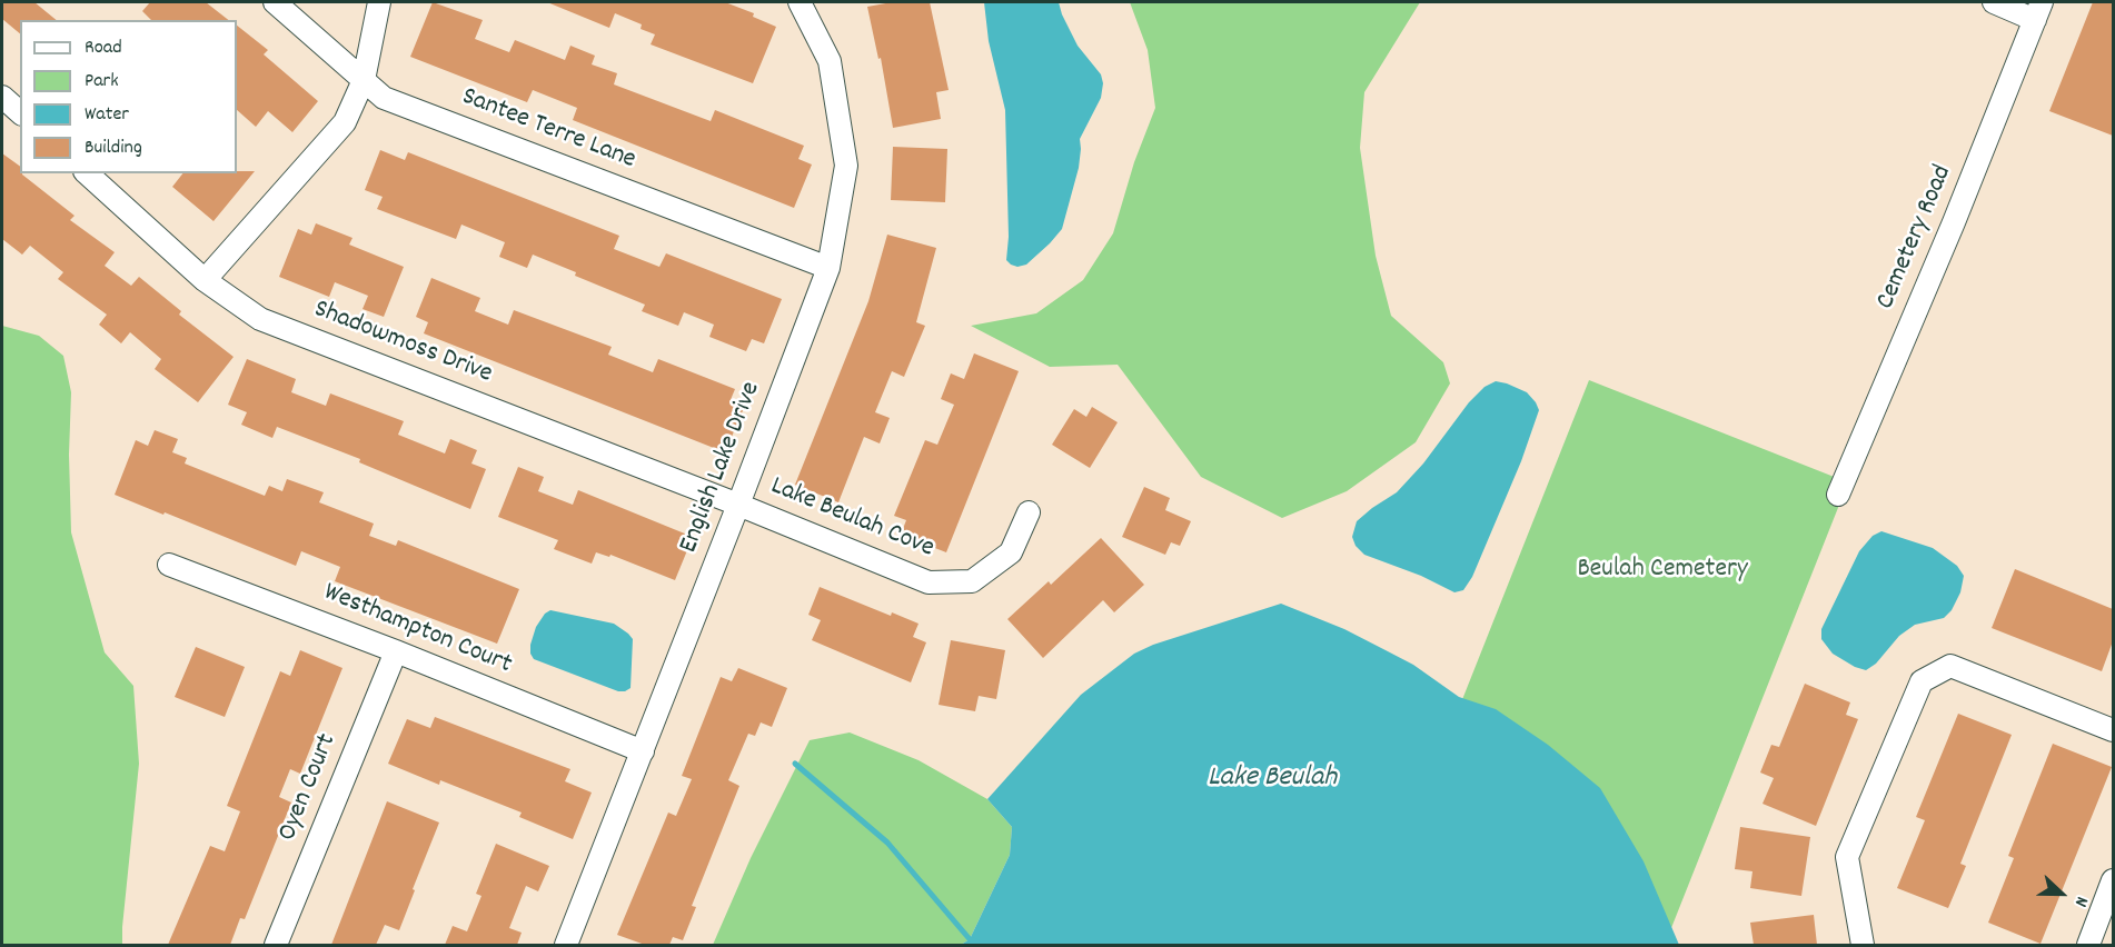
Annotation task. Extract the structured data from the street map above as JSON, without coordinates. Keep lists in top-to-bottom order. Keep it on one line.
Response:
{"streets":{"street":["Santee Terre Lane","Cemetery Road","Shadowmoss Drive","English Lake Drive","Lake Beulah Cove","Westhampton Court","Oyen Court"]},"crossings":[["Santee Terre Lane","English Lake Drive"],["Shadowmoss Drive","English Lake Drive"],["Shadowmoss Drive","Lake Beulah Cove"],["English Lake Drive","Lake Beulah Cove"],["English Lake Drive","Westhampton Court"],["Westhampton Court","Oyen Court"]],"water":["Lake Beulah"],"parks":["Beulah Cemetery"],"legend":["Road","Park","Water","Building"],"north":"right"}
